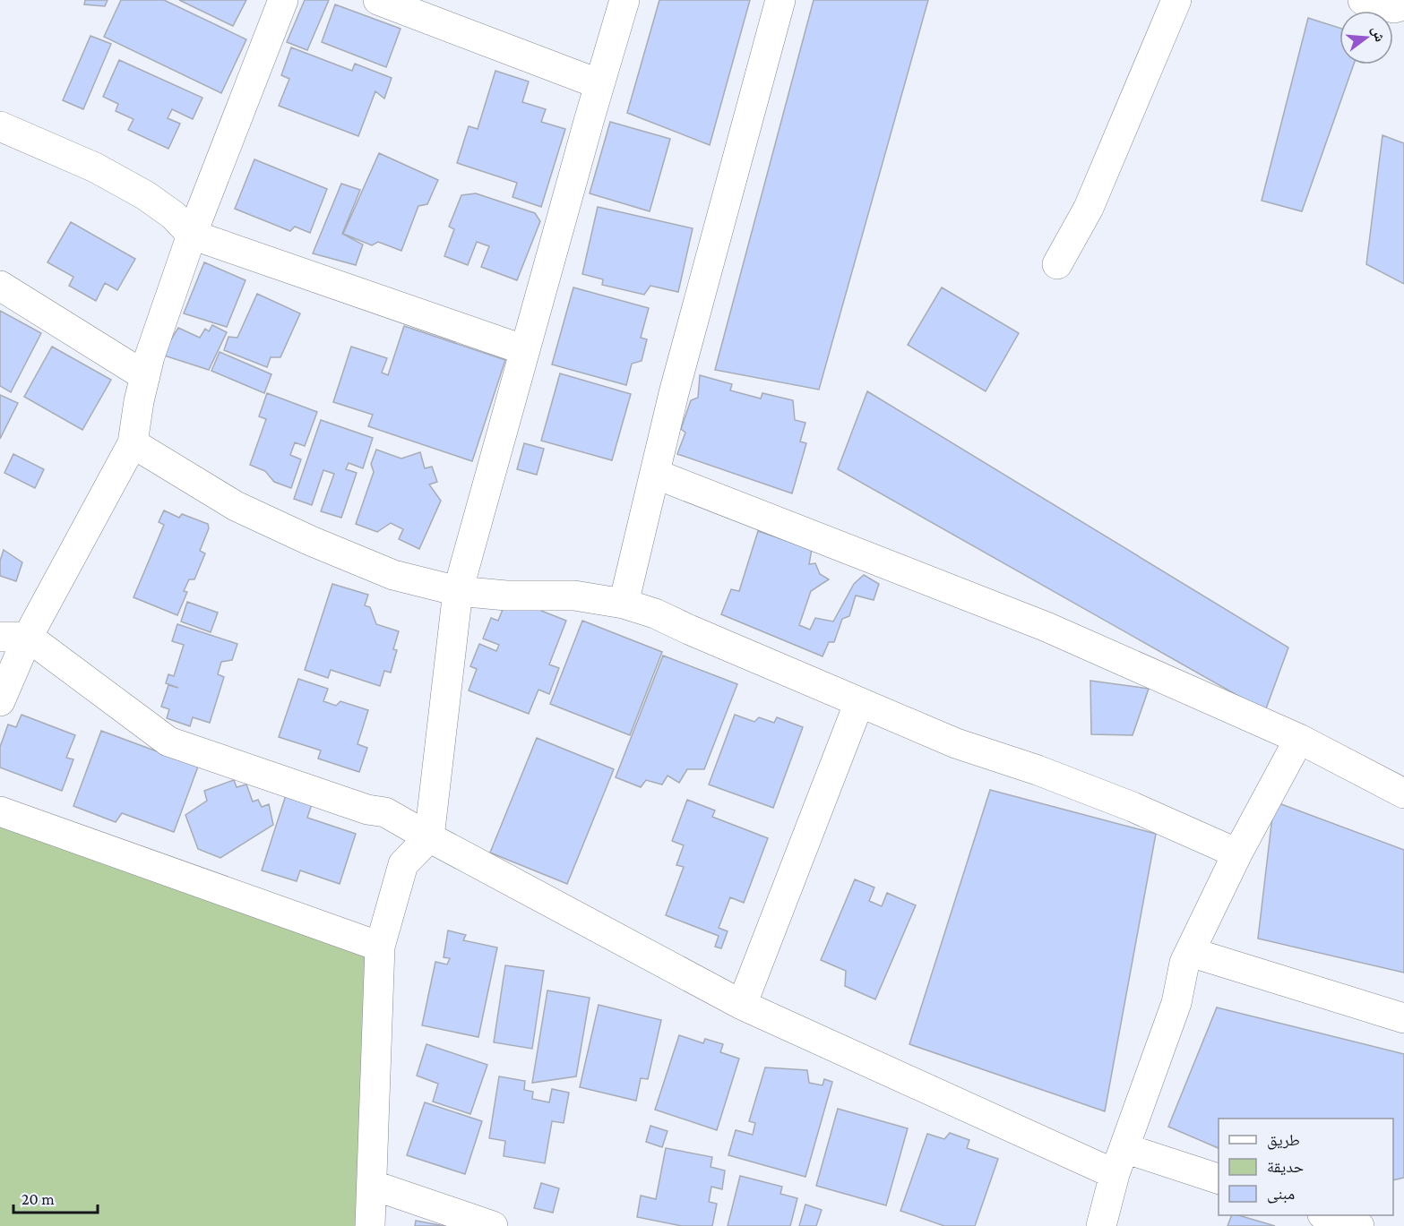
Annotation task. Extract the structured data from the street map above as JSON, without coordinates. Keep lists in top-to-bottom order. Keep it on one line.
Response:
{"legend":["طريق","حديقة","مبنى"],"scale_bar":"20 m","north":"right"}
